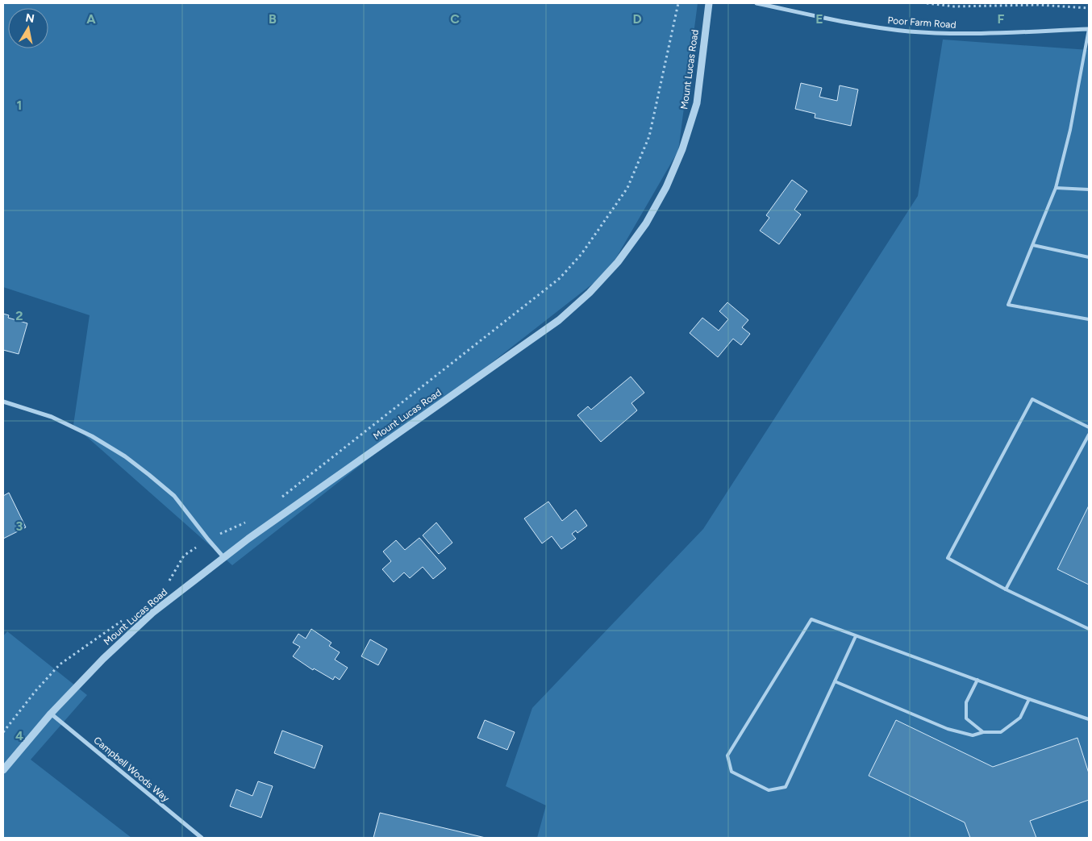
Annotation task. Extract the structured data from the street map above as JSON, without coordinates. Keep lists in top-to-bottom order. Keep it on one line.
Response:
{"streets":{"street":["Poor Farm Road","Mount Lucas Road","Campbell Woods Way"]},"crossings":[["Mount Lucas Road","Campbell Woods Way"]],"north":"top","grid":{"columns":["A","B","C","D","E","F"],"rows":["1","2","3","4"]}}
